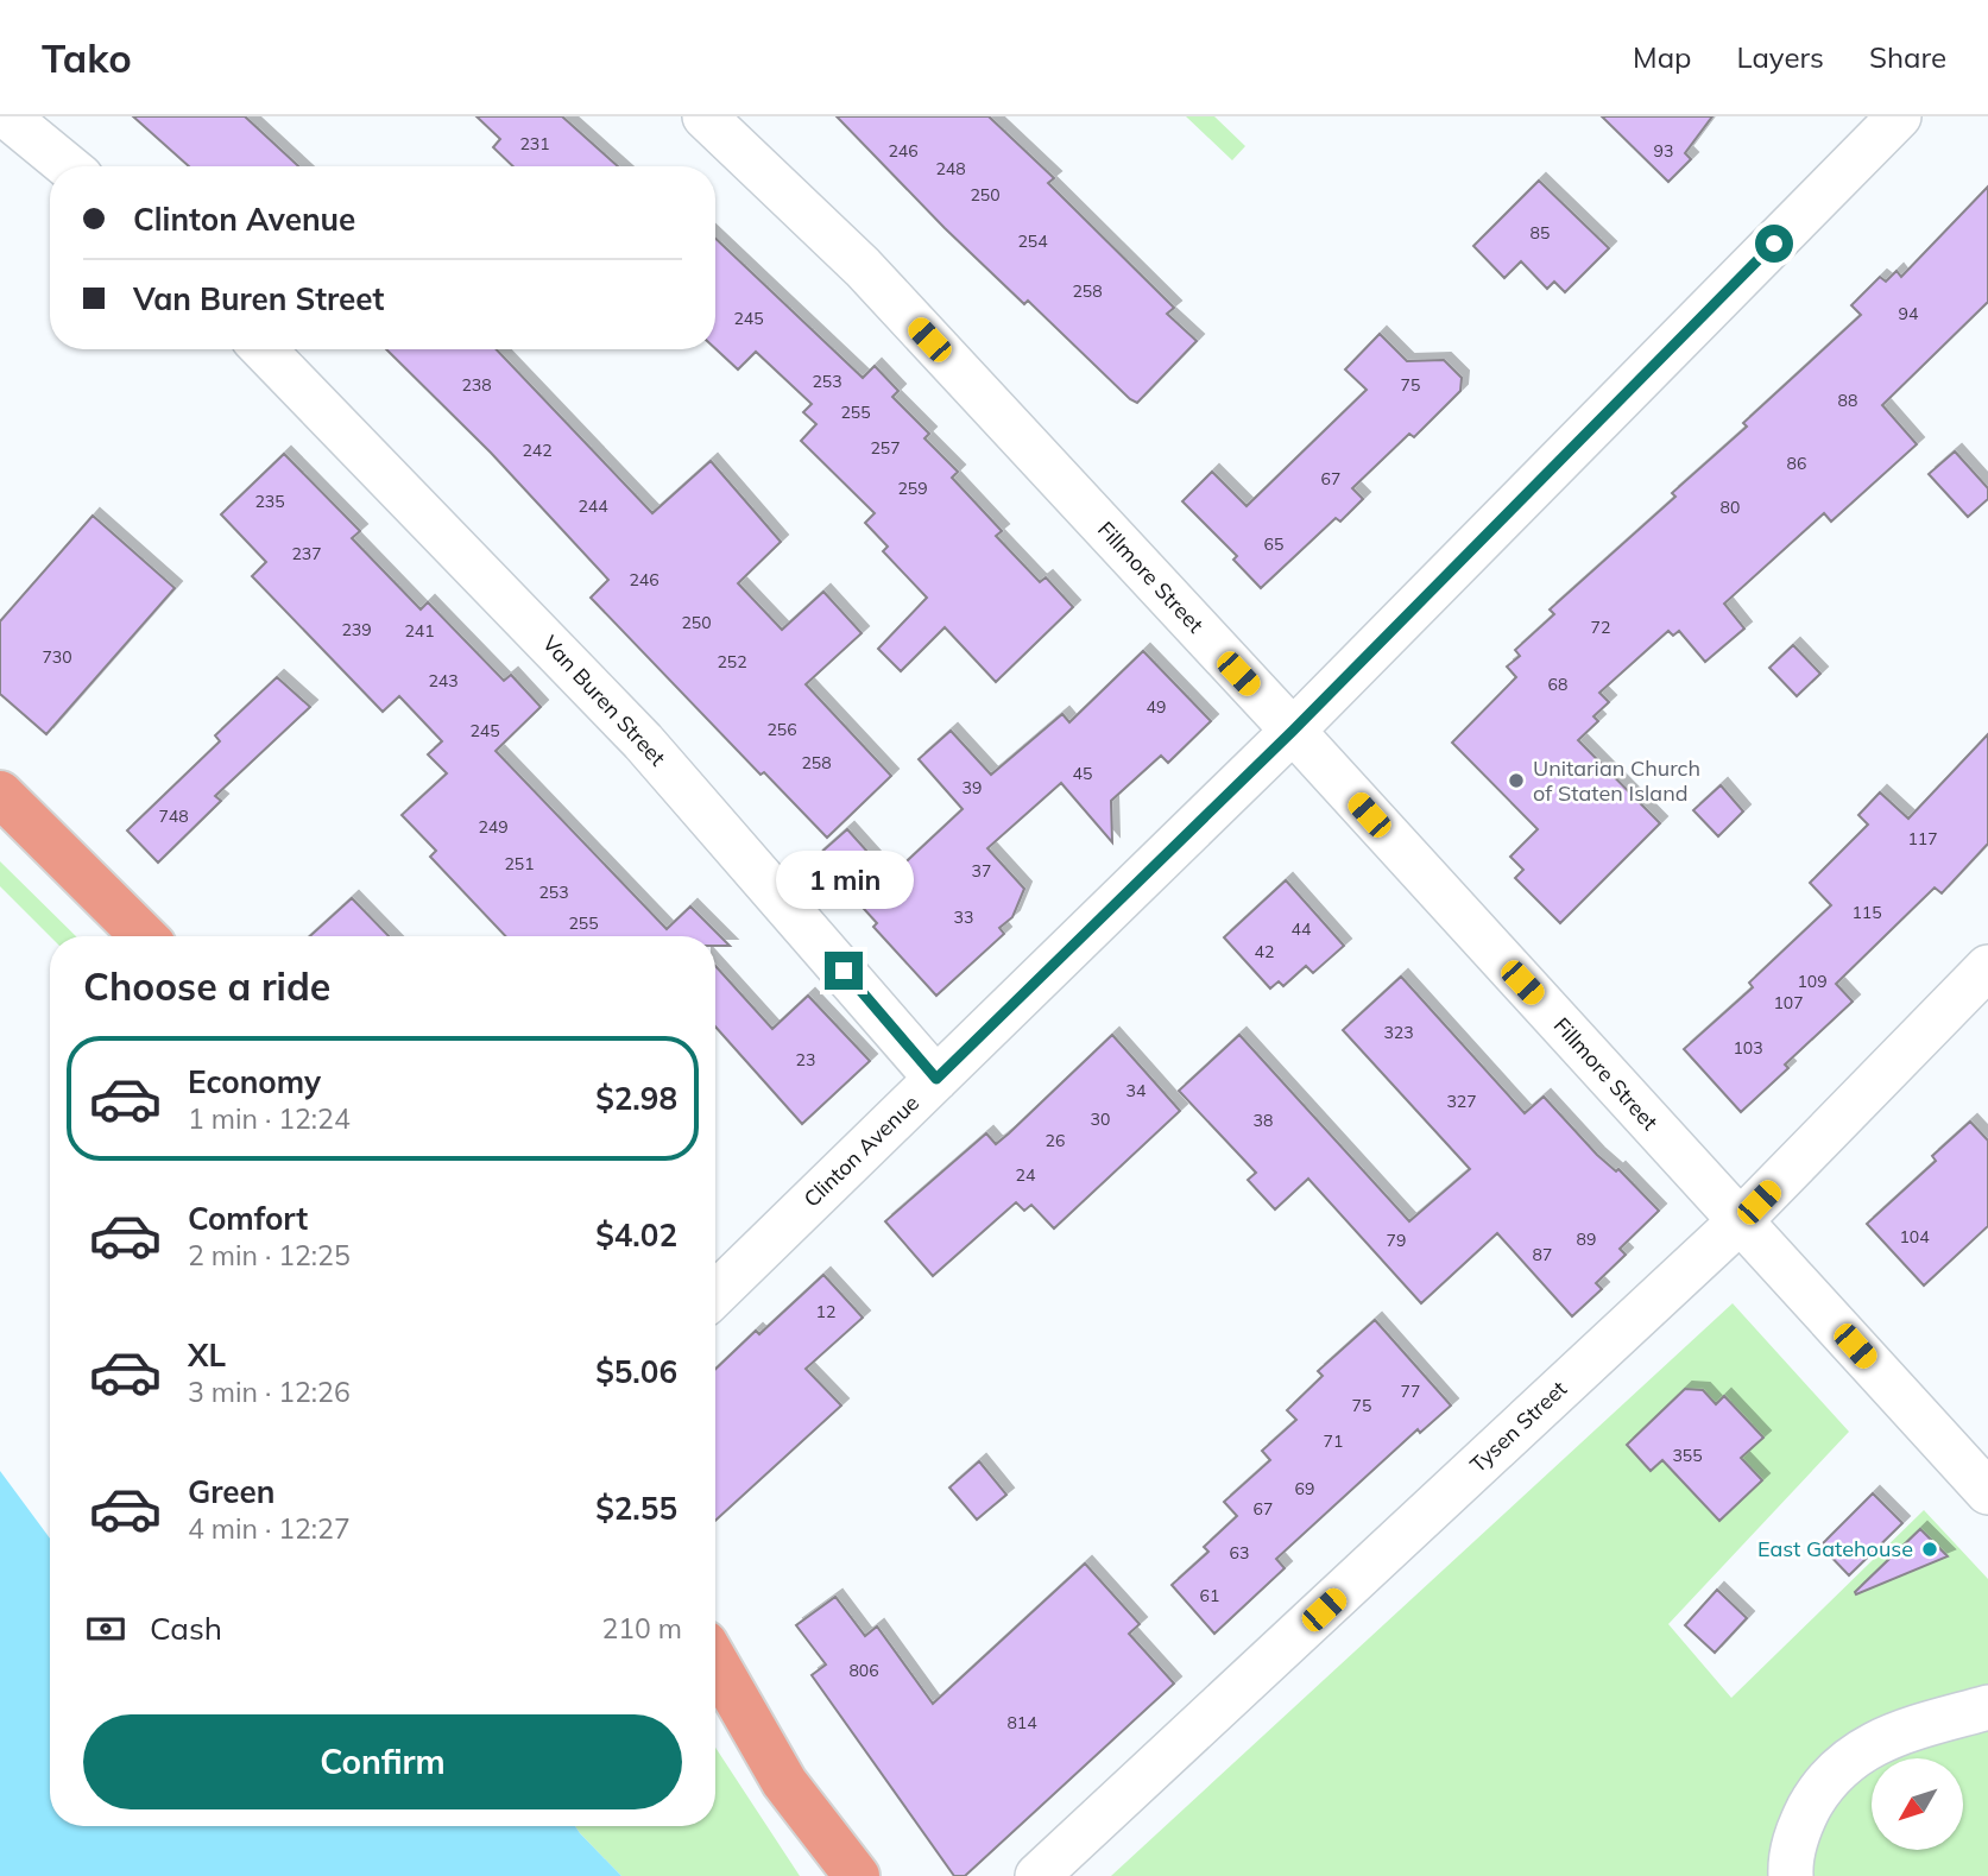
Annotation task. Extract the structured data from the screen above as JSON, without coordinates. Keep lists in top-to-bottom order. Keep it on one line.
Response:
{"streets":{"street":["Fillmore Street","Van Buren Street","Clinton Avenue","Tysen Street"]},"crossings":[["Fillmore Street","Clinton Avenue"],["Fillmore Street","Tysen Street"],["Van Buren Street","Clinton Avenue"]],"places":["Unitarian Church of Staten Island","East Gatehouse"],"house_numbers":["231","246","93","248","250","85","254","258","94","245","253","238","75","88","255","257","242","86","67","259","235","244","80","65","237","246","250","72","239","241","730","252","243","68","49","256","245","258","45","39","748","249","117","251","37","253","115","33","255","44","42","109","107","323","103","23","34","327","30","38","26","24","104","89","79","87","12","77","75","71","355","69","67","63","61","806","814"],"north":"bottom left","page":{"header":"Tako","nav":["Map","Layers","Share"],"banner":["Clinton Avenue","Van Buren Street"],"bubble":"1 min","heading":"Choose a ride","list":[{"name":"Economy","note":"1 min · 12:24","value":"$2.98"},{"name":"Comfort","note":"2 min · 12:25","value":"$4.02"},{"name":"XL","note":"3 min · 12:26","value":"$5.06"},{"name":"Green","note":"4 min · 12:27","value":"$2.55"}],"pay":["Cash","210 m"],"buttons":"Confirm"}}
